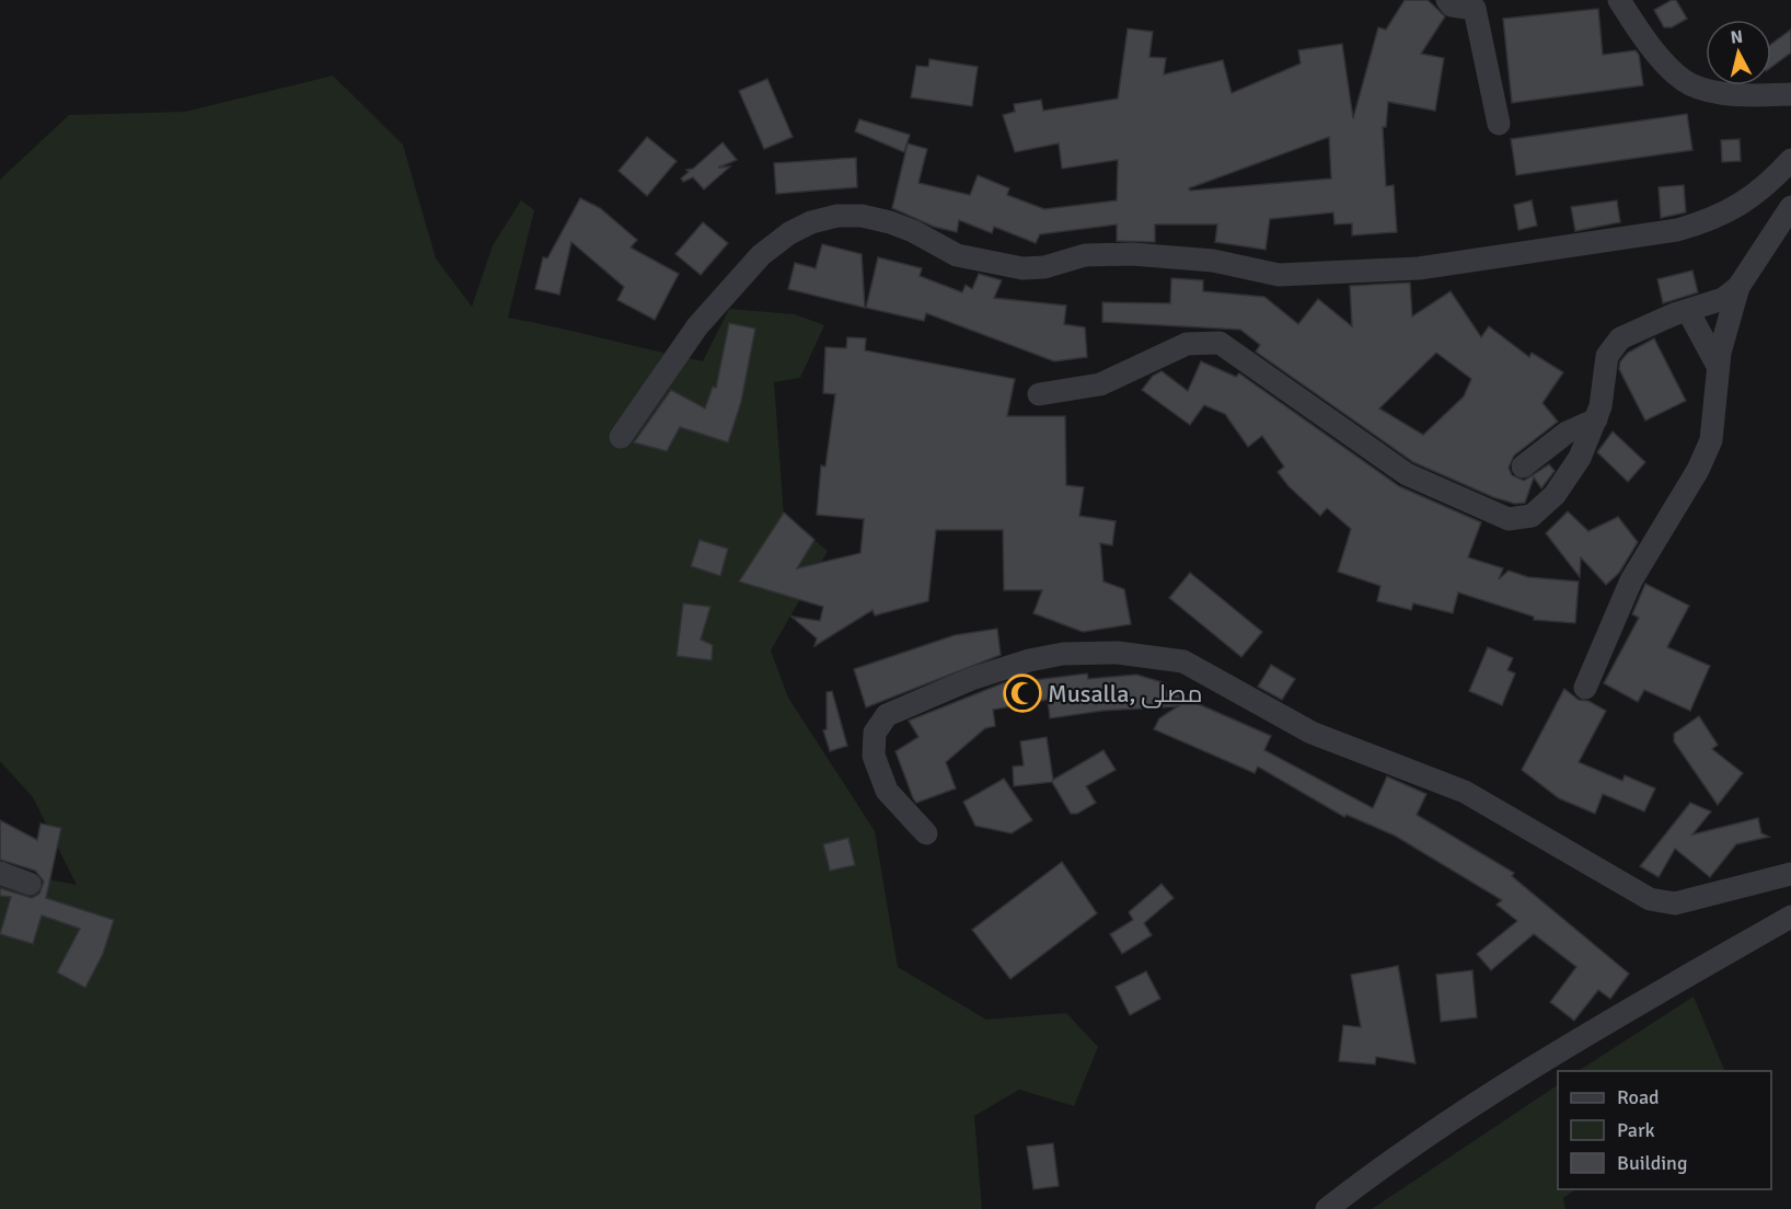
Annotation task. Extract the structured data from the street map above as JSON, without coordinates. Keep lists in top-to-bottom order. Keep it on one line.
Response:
{"places":{"mosque":["Musalla, مصلى"]},"legend":["Road","Park","Building"],"north":"top"}
